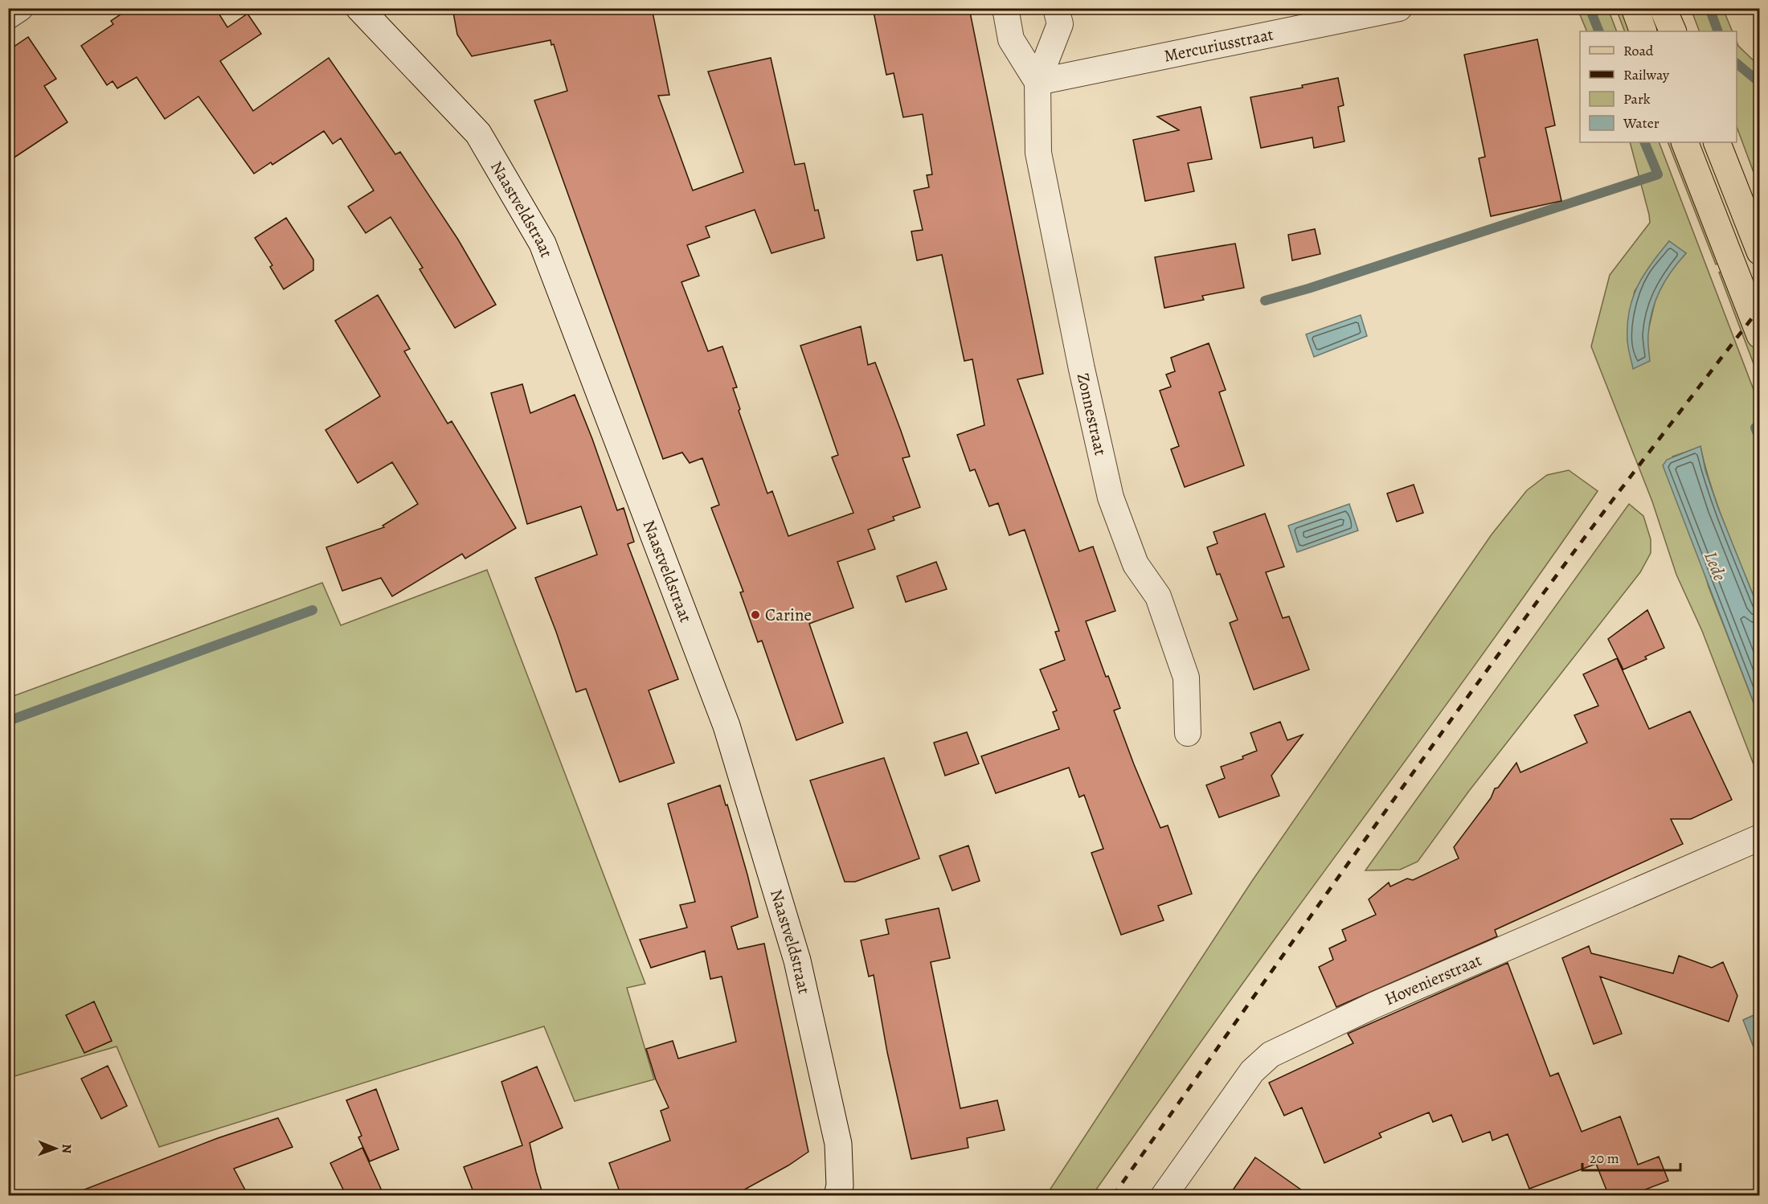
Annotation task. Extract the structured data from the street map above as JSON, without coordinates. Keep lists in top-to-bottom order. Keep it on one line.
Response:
{"streets":{"street":["Mercuriusstraat","Naastveldstraat","Zonnestraat","Hovenierstraat"]},"crossings":[["Mercuriusstraat","Zonnestraat"]],"water":["Lede"],"places":["Carine"],"legend":["Road","Railway","Park","Water"],"scale_bar":"20 m","north":"right"}
